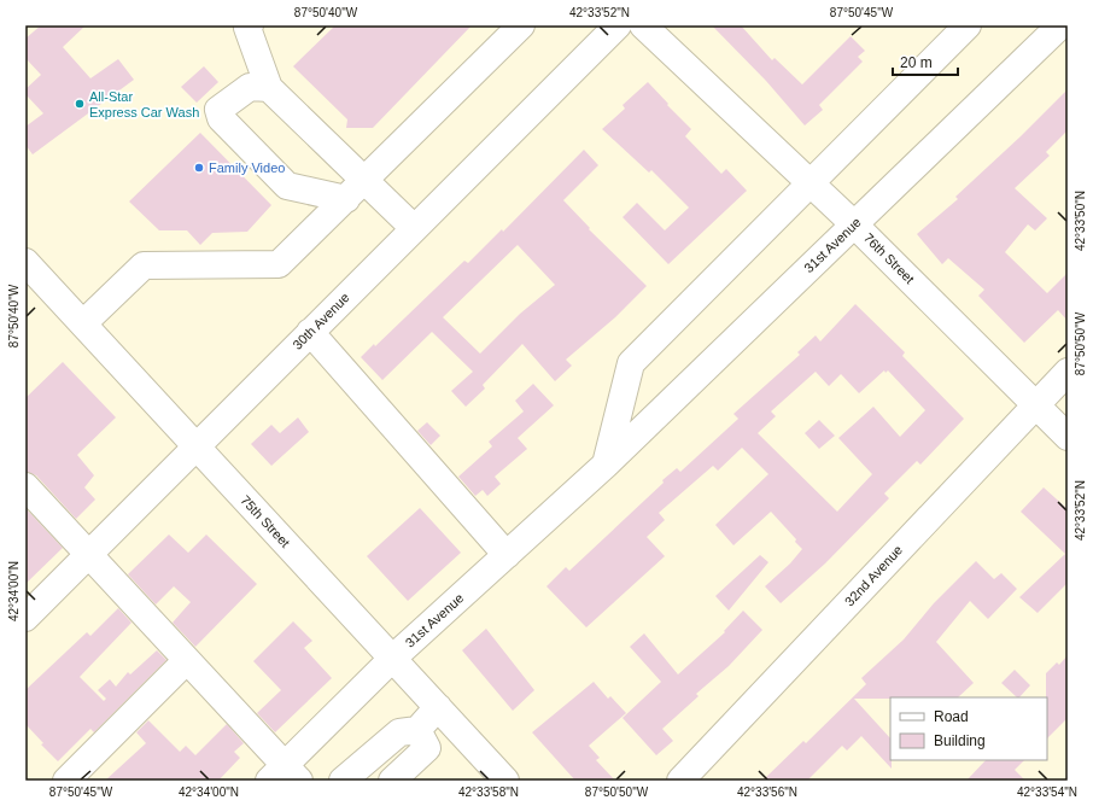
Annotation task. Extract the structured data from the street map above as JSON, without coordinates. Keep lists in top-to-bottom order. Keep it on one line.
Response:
{"streets":{"street":["31st Avenue","76th Street","30th Avenue","75th Street","32nd Avenue"]},"crossings":[["31st Avenue","76th Street"],["31st Avenue","75th Street"],["76th Street","32nd Avenue"],["30th Avenue","75th Street"]],"places":["All-Star Express Car Wash","Family Video"],"legend":["Road","Building"],"scale_bar":"20 m","coordinates":["87°50'40\"W","42°33'52\"N","87°50'45\"W","42°33'50\"N","87°50'50\"W","42°34'00\"N","42°33'58\"N","42°33'56\"N","42°33'54\"N"]}
